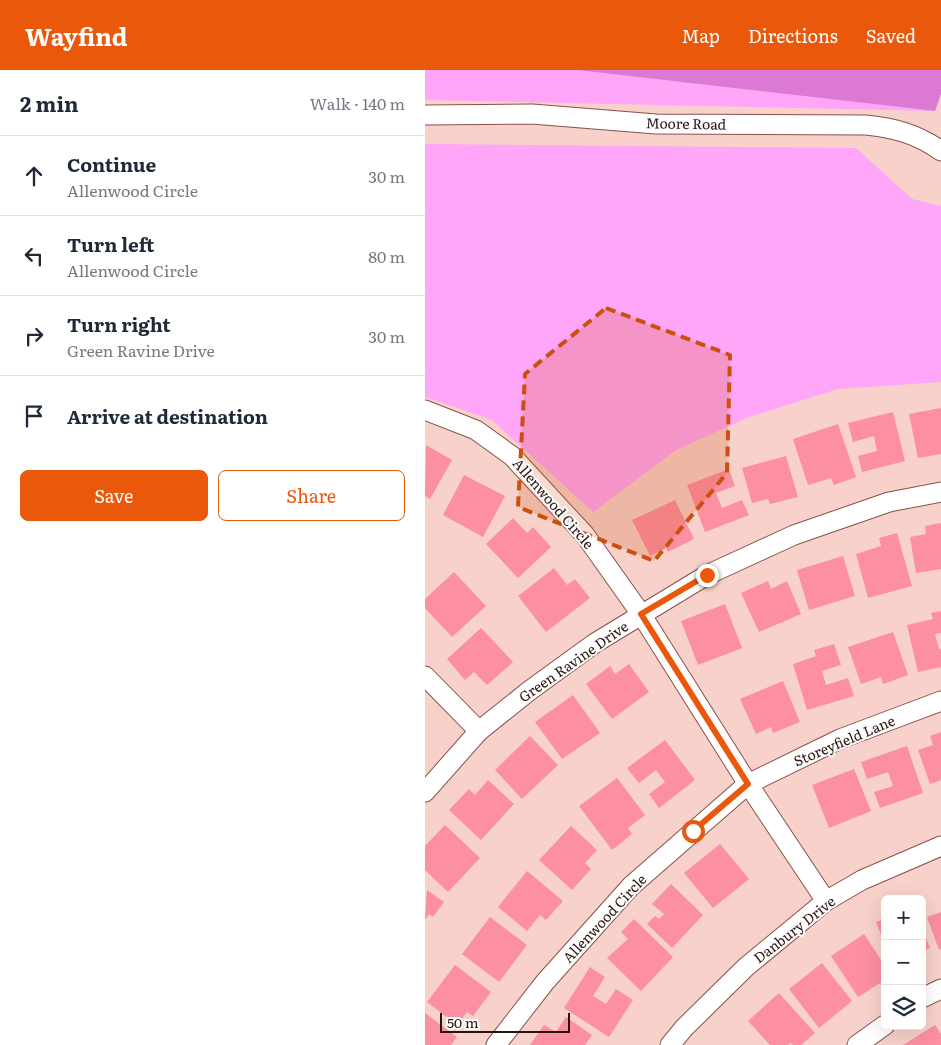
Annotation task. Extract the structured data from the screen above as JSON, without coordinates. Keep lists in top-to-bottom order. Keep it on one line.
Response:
{"streets":{"street":["Moore Road","Allenwood Circle","Green Ravine Drive","Storeyfield Lane","Danbury Drive"]},"crossings":[["Allenwood Circle","Green Ravine Drive"],["Allenwood Circle","Storeyfield Lane"],["Allenwood Circle","Danbury Drive"]],"scale_bar":"50 m","page":{"header":"Wayfind","nav":["Map","Directions","Saved"],"heading":["2 min","Walk · 140 m"],"list":[["Continue","Allenwood Circle","30 m"],["Turn left","Allenwood Circle","80 m"],["Turn right","Green Ravine Drive","30 m"],"Arrive at destination"],"buttons":["Save","Share"],"map_buttons":["+","−"],"scale":"50 m"}}
